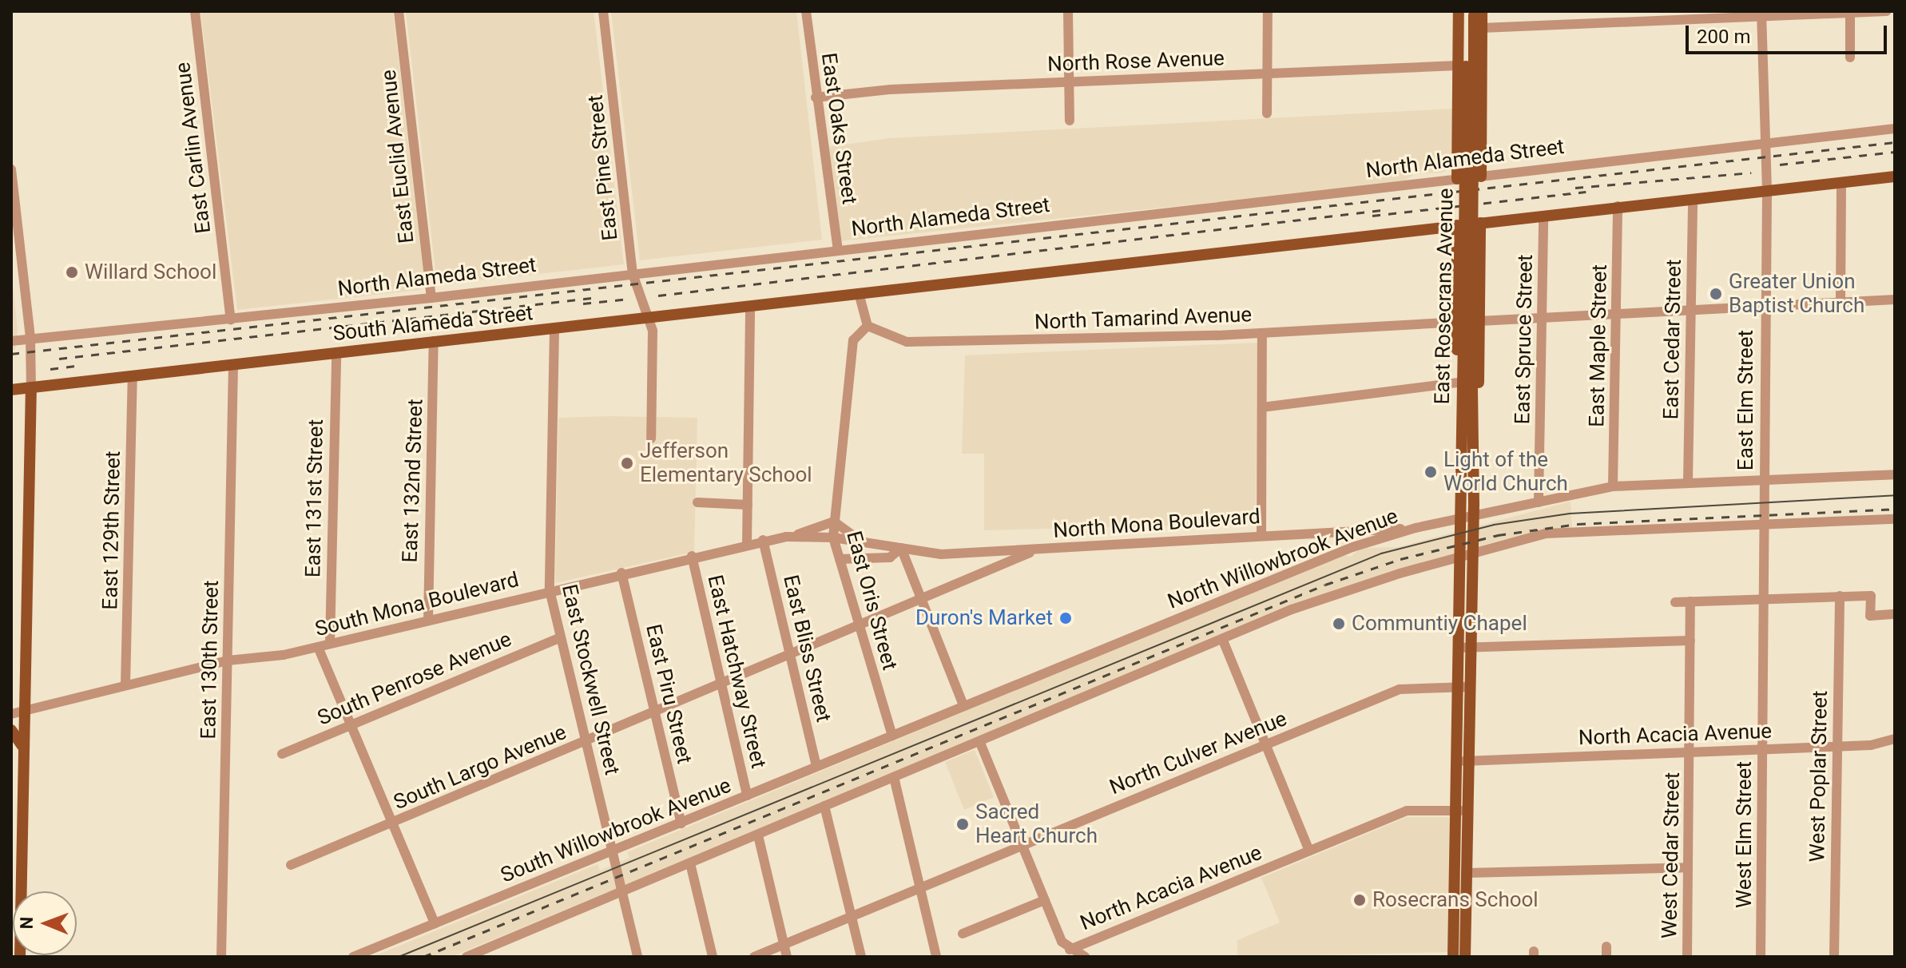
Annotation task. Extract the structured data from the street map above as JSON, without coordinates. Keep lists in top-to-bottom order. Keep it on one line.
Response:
{"streets":{"main road":["East Rosecrans Avenue","South Alameda Street"],"street":["North Rose Avenue","East Oaks Street","East Carlin Avenue","East Euclid Avenue","North Alameda Street","East Pine Street","North Tamarind Avenue","East Spruce Street","East Cedar Street","East Maple Street","East Elm Street","East 132nd Street","East 131st Street","North Mona Boulevard","East 129th Street","North Willowbrook Avenue","East Oris Street","South Mona Boulevard","East Bliss Street","East 130th Street","East Hatchway Street","South Penrose Avenue","East Stockwell Street","East Piru Street","North Acacia Avenue","North Culver Avenue","South Largo Avenue","West Poplar Street","South Willowbrook Avenue","West Elm Street","West Cedar Street"]},"crossings":[["North Rose Avenue","East Oaks Street"],["North Rose Avenue","East Rosecrans Avenue"],["East Oaks Street","North Alameda Street"],["East Carlin Avenue","North Alameda Street"],["East Euclid Avenue","North Alameda Street"],["North Alameda Street","East Pine Street"],["North Alameda Street","East Elm Street"],["East Pine Street","South Alameda Street"],["East Rosecrans Avenue","North Willowbrook Avenue"],["North Tamarind Avenue","East Oris Street"],["South Alameda Street","East 132nd Street"],["South Alameda Street","East 131st Street"],["South Alameda Street","East 129th Street"],["South Alameda Street","East 130th Street"],["South Alameda Street","East Stockwell Street"],["East Spruce Street","North Willowbrook Avenue"],["East Cedar Street","North Willowbrook Avenue"],["East Maple Street","North Willowbrook Avenue"],["East Elm Street","North Willowbrook Avenue"],["East Elm Street","West Elm Street"],["East 132nd Street","South Mona Boulevard"],["East 131st Street","South Mona Boulevard"],["North Mona Boulevard","North Willowbrook Avenue"],["North Mona Boulevard","East Oris Street"],["North Mona Boulevard","South Mona Boulevard"],["North Mona Boulevard","South Largo Avenue"],["East 129th Street","South Mona Boulevard"],["North Willowbrook Avenue","East Oris Street"],["North Willowbrook Avenue","South Willowbrook Avenue"],["East Oris Street","South Mona Boulevard"],["East Oris Street","South Largo Avenue"],["East Oris Street","South Willowbrook Avenue"],["South Mona Boulevard","East Bliss Street"],["South Mona Boulevard","East 130th Street"],["South Mona Boulevard","East Hatchway Street"],["South Mona Boulevard","East Stockwell Street"],["South Mona Boulevard","East Piru Street"],["East Bliss Street","South Largo Avenue"],["East Bliss Street","South Willowbrook Avenue"],["East Hatchway Street","South Largo Avenue"],["East Hatchway Street","South Willowbrook Avenue"],["South Penrose Avenue","East Stockwell Street"],["East Stockwell Street","South Largo Avenue"],["East Stockwell Street","South Willowbrook Avenue"],["East Piru Street","South Largo Avenue"],["East Piru Street","South Willowbrook Avenue"],["North Acacia Avenue","West Poplar Street"],["North Acacia Avenue","West Elm Street"],["North Acacia Avenue","West Cedar Street"]],"places":["Willard School","Greater Union Baptist Church","Jefferson Elementary School","Light of the World Church","Duron's Market","Communtiy Chapel","Sacred Heart Church","Rosecrans School"],"scale_bar":"200 m","north":"left"}
